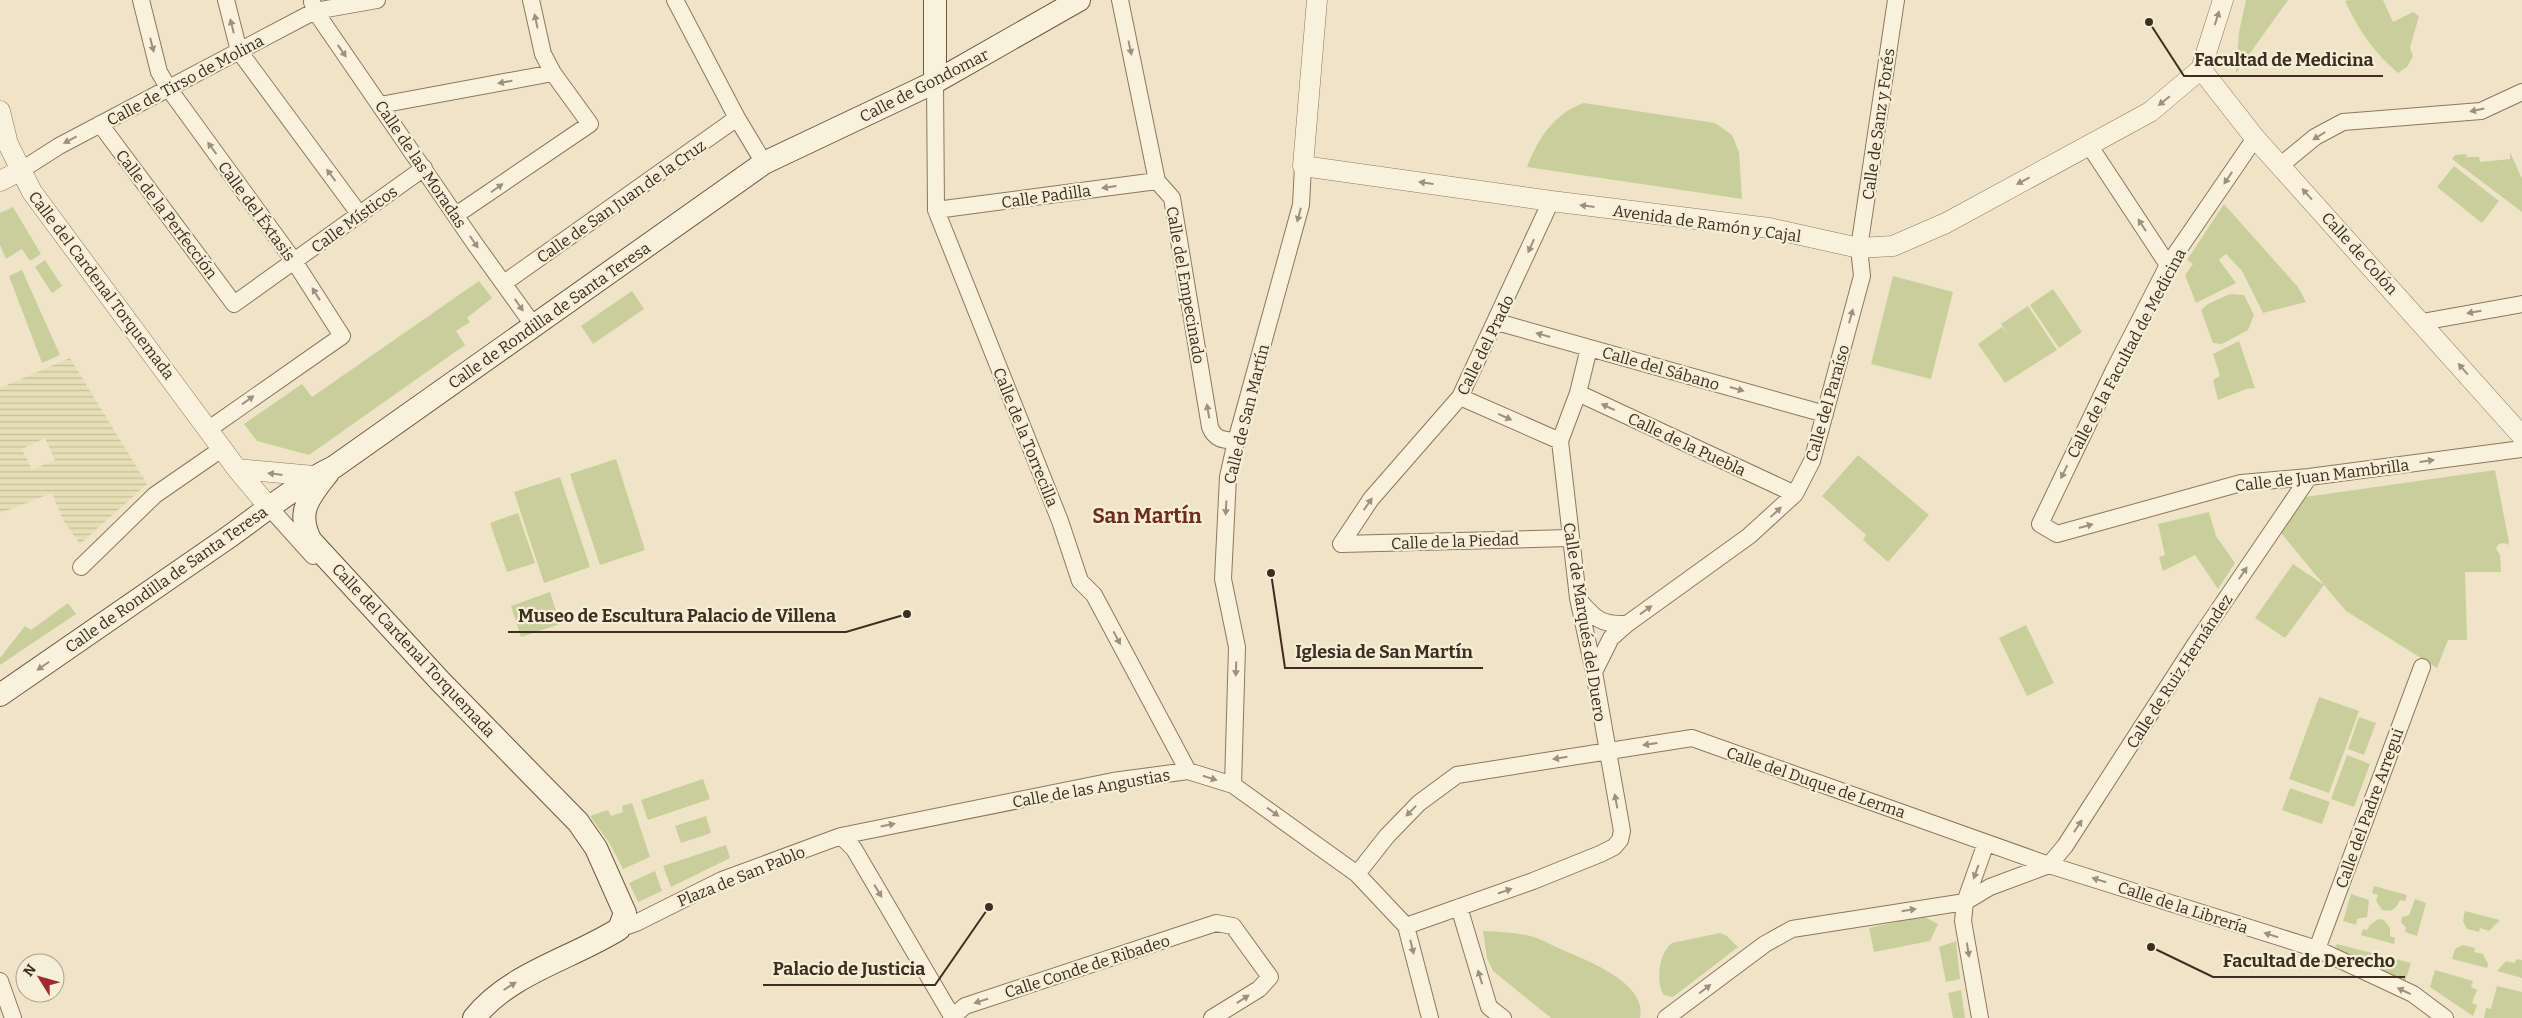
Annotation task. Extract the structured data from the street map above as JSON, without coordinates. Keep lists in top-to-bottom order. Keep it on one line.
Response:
{"streets":{"main road":["Calle de Gondomar","Calle del Cardenal Torquemada","Calle de Rondilla de Santa Teresa","Plaza de San Pablo"],"street":["Calle de Tirso de Molina","Calle de Sanz y Forés","Calle de las Moradas","Calle Padilla","Calle de San Juan de la Cruz","Calle del Éxtasis","Calle de la Perfección","Calle Místicos","Avenida de Ramón y Cajal","Calle de Colón","Calle del Empecinado","Calle del Prado","Calle de la Facultad de Medicina","Calle del Sábano","Calle del Paraíso","Calle de San Martín","Calle de la Torrecilla","Calle de la Puebla","Calle de Juan Mambrilla","Calle de la Piedad","Calle de Marqués del Duero","Calle de Ruiz Hernández","Calle del Duque de Lerma","Calle de las Angustias","Calle del Padre Arregui","Calle de la Librería","Calle Conde de Ribadeo"]},"crossings":[["Calle de Tirso de Molina","Calle de las Moradas"],["Calle de Tirso de Molina","Calle del Éxtasis"],["Calle de Tirso de Molina","Calle de la Perfección"],["Calle de Tirso de Molina","Calle del Cardenal Torquemada"],["Calle de Gondomar","Calle de Rondilla de Santa Teresa"],["Calle de Gondomar","Calle de la Torrecilla"],["Calle de Sanz y Forés","Avenida de Ramón y Cajal"],["Calle de Sanz y Forés","Calle del Paraíso"],["Calle de las Moradas","Calle de San Juan de la Cruz"],["Calle de las Moradas","Calle Místicos"],["Calle de las Moradas","Calle de Rondilla de Santa Teresa"],["Calle Padilla","Calle del Empecinado"],["Calle Padilla","Calle de la Torrecilla"],["Calle del Éxtasis","Calle Místicos"],["Calle del Éxtasis","Calle del Cardenal Torquemada"],["Calle de la Perfección","Calle Místicos"],["Avenida de Ramón y Cajal","Calle de Colón"],["Avenida de Ramón y Cajal","Calle del Prado"],["Avenida de Ramón y Cajal","Calle del Paraíso"],["Avenida de Ramón y Cajal","Calle de San Martín"],["Calle de Colón","Calle de la Facultad de Medicina"],["Calle del Cardenal Torquemada","Calle de Rondilla de Santa Teresa"],["Calle del Empecinado","Calle de San Martín"],["Calle del Prado","Calle del Sábano"],["Calle del Prado","Calle de la Piedad"],["Calle de la Facultad de Medicina","Calle de Juan Mambrilla"],["Calle del Sábano","Calle del Paraíso"],["Calle del Sábano","Calle de Marqués del Duero"],["Calle del Paraíso","Calle de la Puebla"],["Calle del Paraíso","Calle de Marqués del Duero"],["Calle de San Martín","Calle de las Angustias"],["Calle de la Torrecilla","Calle de las Angustias"],["Calle de la Puebla","Calle de Marqués del Duero"],["Calle de Juan Mambrilla","Calle de Ruiz Hernández"],["Calle de la Piedad","Calle de Marqués del Duero"],["Calle de Marqués del Duero","Calle del Duque de Lerma"],["Calle de Ruiz Hernández","Calle de la Librería"],["Calle del Duque de Lerma","Calle de la Librería"],["Calle de las Angustias","Plaza de San Pablo"],["Calle del Padre Arregui","Calle de la Librería"]],"one_way":["Calle Padilla","Avenida de Ramón y Cajal","Calle de Colón","Calle de la Facultad de Medicina","Calle del Paraíso","Calle de San Martín","Calle de la Torrecilla","Calle de la Puebla","Calle de Juan Mambrilla","Calle de Ruiz Hernández","Calle del Duque de Lerma","Calle de las Angustias","Plaza de San Pablo","Calle de la Librería"],"districts":["San Martín"],"places":["Facultad de Medicina","Iglesia de San Martín","Museo de Escultura Palacio de Villena","Palacio de Justicia","Facultad de Derecho"],"north":"top left"}
